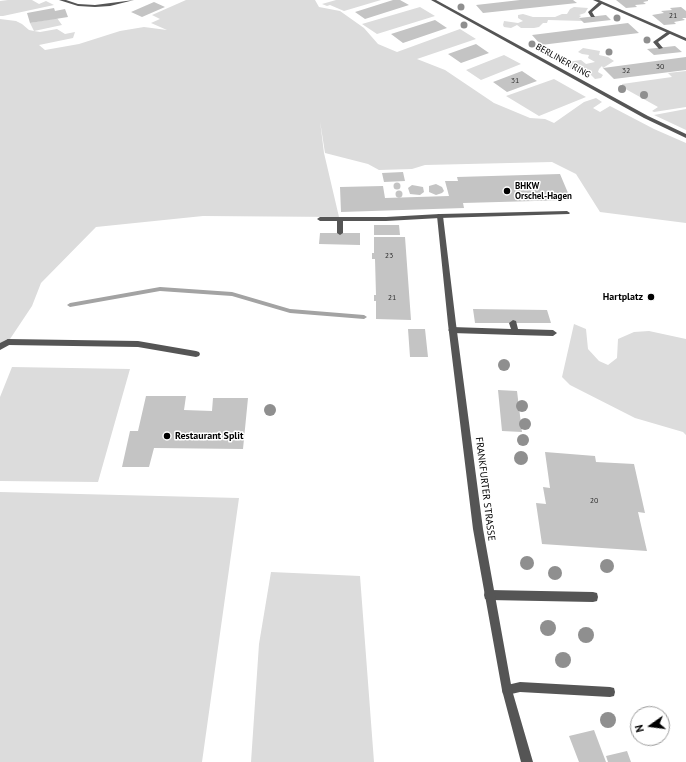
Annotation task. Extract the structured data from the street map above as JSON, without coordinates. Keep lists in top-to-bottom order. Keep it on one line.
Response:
{"streets":{"street":["BERLINER RING","FRANKFURTER STRASSE"]},"places":["BHKW Orschel-Hagen","Hartplatz","Restaurant Split"],"house_numbers":["21","30","32","31","23","21","20"],"north":"left"}
